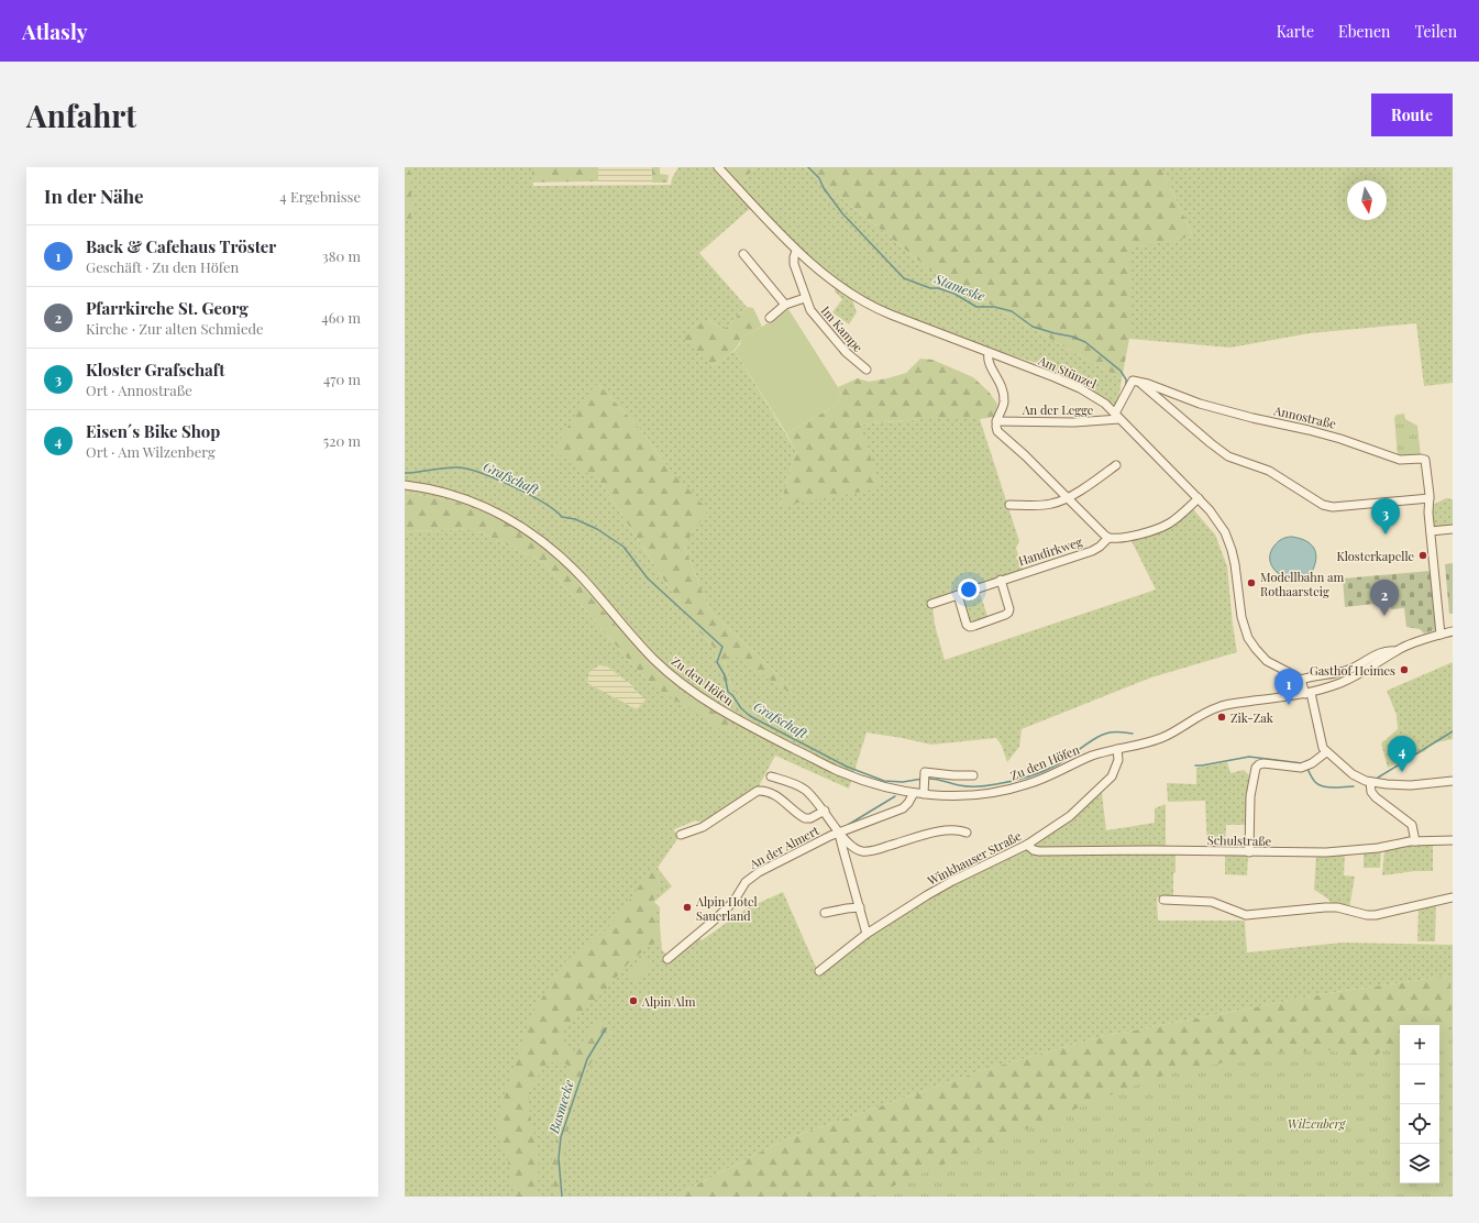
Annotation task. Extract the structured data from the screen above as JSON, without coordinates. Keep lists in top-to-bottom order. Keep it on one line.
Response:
{"streets":{"street":["Im Kampe","Am Stünzel","An der Legge","Annostraße","Handirkweg","Zu den Höfen","Schulstraße","An der Almert","Winkhauser Straße"]},"crossings":[["Im Kampe","Am Stünzel"],["Am Stünzel","An der Legge"],["Annostraße","Zu den Höfen"],["Zu den Höfen","An der Almert"],["Zu den Höfen","Winkhauser Straße"],["Schulstraße","Winkhauser Straße"]],"water":["Stameske","Grafschaft","Basmecke"],"parks":["Wilzenberg"],"places":["Klosterkapelle","Modellbahn am Rothaarsteig","Gasthof Heimes","Zik-Zak","Alpin Hotel Sauerland","Alpin Alm"],"north":"bottom","page":{"header":"Atlasly","nav":["Karte","Ebenen","Teilen"],"buttons":"Route","title":"Anfahrt","heading":["In der Nähe","4 Ergebnisse"],"list":[{"mark":"1","name":"Back & Cafehaus Tröster","note":"Geschäft · Zu den Höfen","value":"380 m"},{"mark":"2","name":"Pfarrkirche St. Georg","note":"Kirche · Zur alten Schmiede","value":"460 m"},{"mark":"3","name":"Kloster Grafschaft","note":"Ort · Annostraße","value":"470 m"},{"mark":"4","name":"Eisen´s Bike Shop","note":"Ort · Am Wilzenberg","value":"520 m"}],"pins":["3","2","1","4"],"map_buttons":["+","−"]}}
